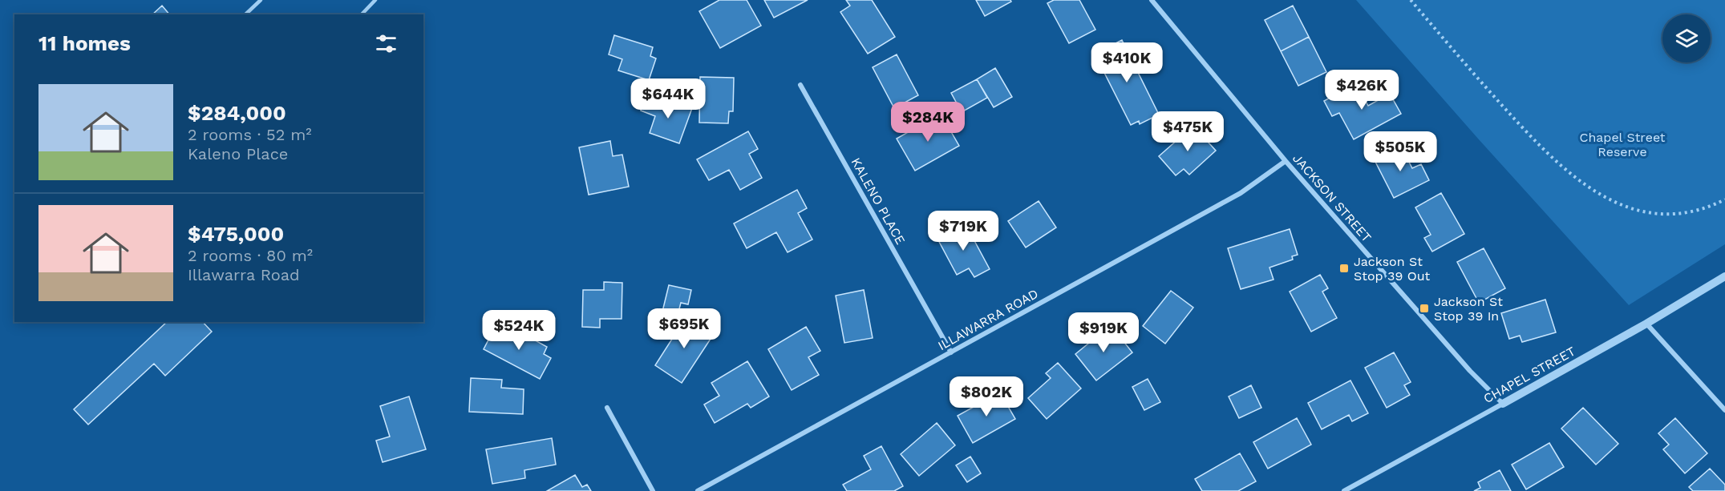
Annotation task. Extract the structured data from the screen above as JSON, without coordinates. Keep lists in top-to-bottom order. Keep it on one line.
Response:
{"streets":{"street":["JACKSON STREET","KALENO PLACE","ILLAWARRA ROAD","CHAPEL STREET"]},"crossings":[["JACKSON STREET","ILLAWARRA ROAD"],["JACKSON STREET","CHAPEL STREET"],["KALENO PLACE","ILLAWARRA ROAD"]],"parks":["Chapel Street Reserve"],"places":{"transit":["Jackson St Stop 39 Out","Jackson St Stop 39 In"]},"page":{"heading":"11 homes","price":["$410K","$426K","$644K","$284K","$475K","$505K","$719K","$695K","$524K","$919K","$802K"],"list":[{"name":"$284,000","note":"2 rooms · 52 m² · Kaleno Place"},{"name":"$475,000","note":"2 rooms · 80 m² · Illawarra Road"}]}}
